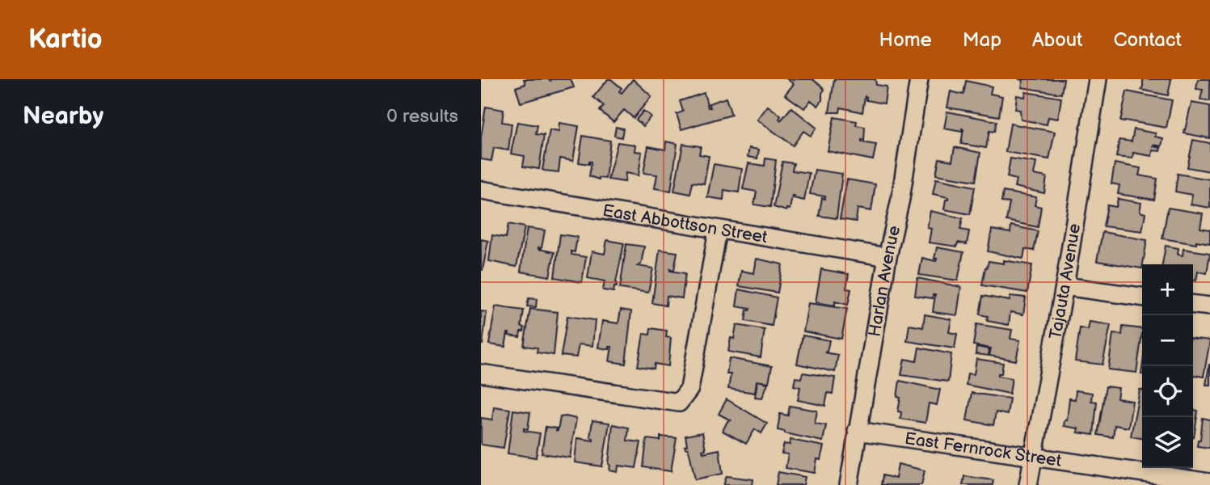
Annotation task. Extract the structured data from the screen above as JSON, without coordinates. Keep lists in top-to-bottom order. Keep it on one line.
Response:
{"streets":{"street":["East Abbottson Street","Harlan Avenue","Tajauta Avenue","East Fernrock Street"]},"crossings":[["East Abbottson Street","Harlan Avenue"],["Harlan Avenue","East Fernrock Street"],["Tajauta Avenue","East Fernrock Street"]],"page":{"header":"Kartio","nav":["Home","Map","About","Contact"],"heading":["Nearby","0 results"],"map_buttons":["+","−"]}}
